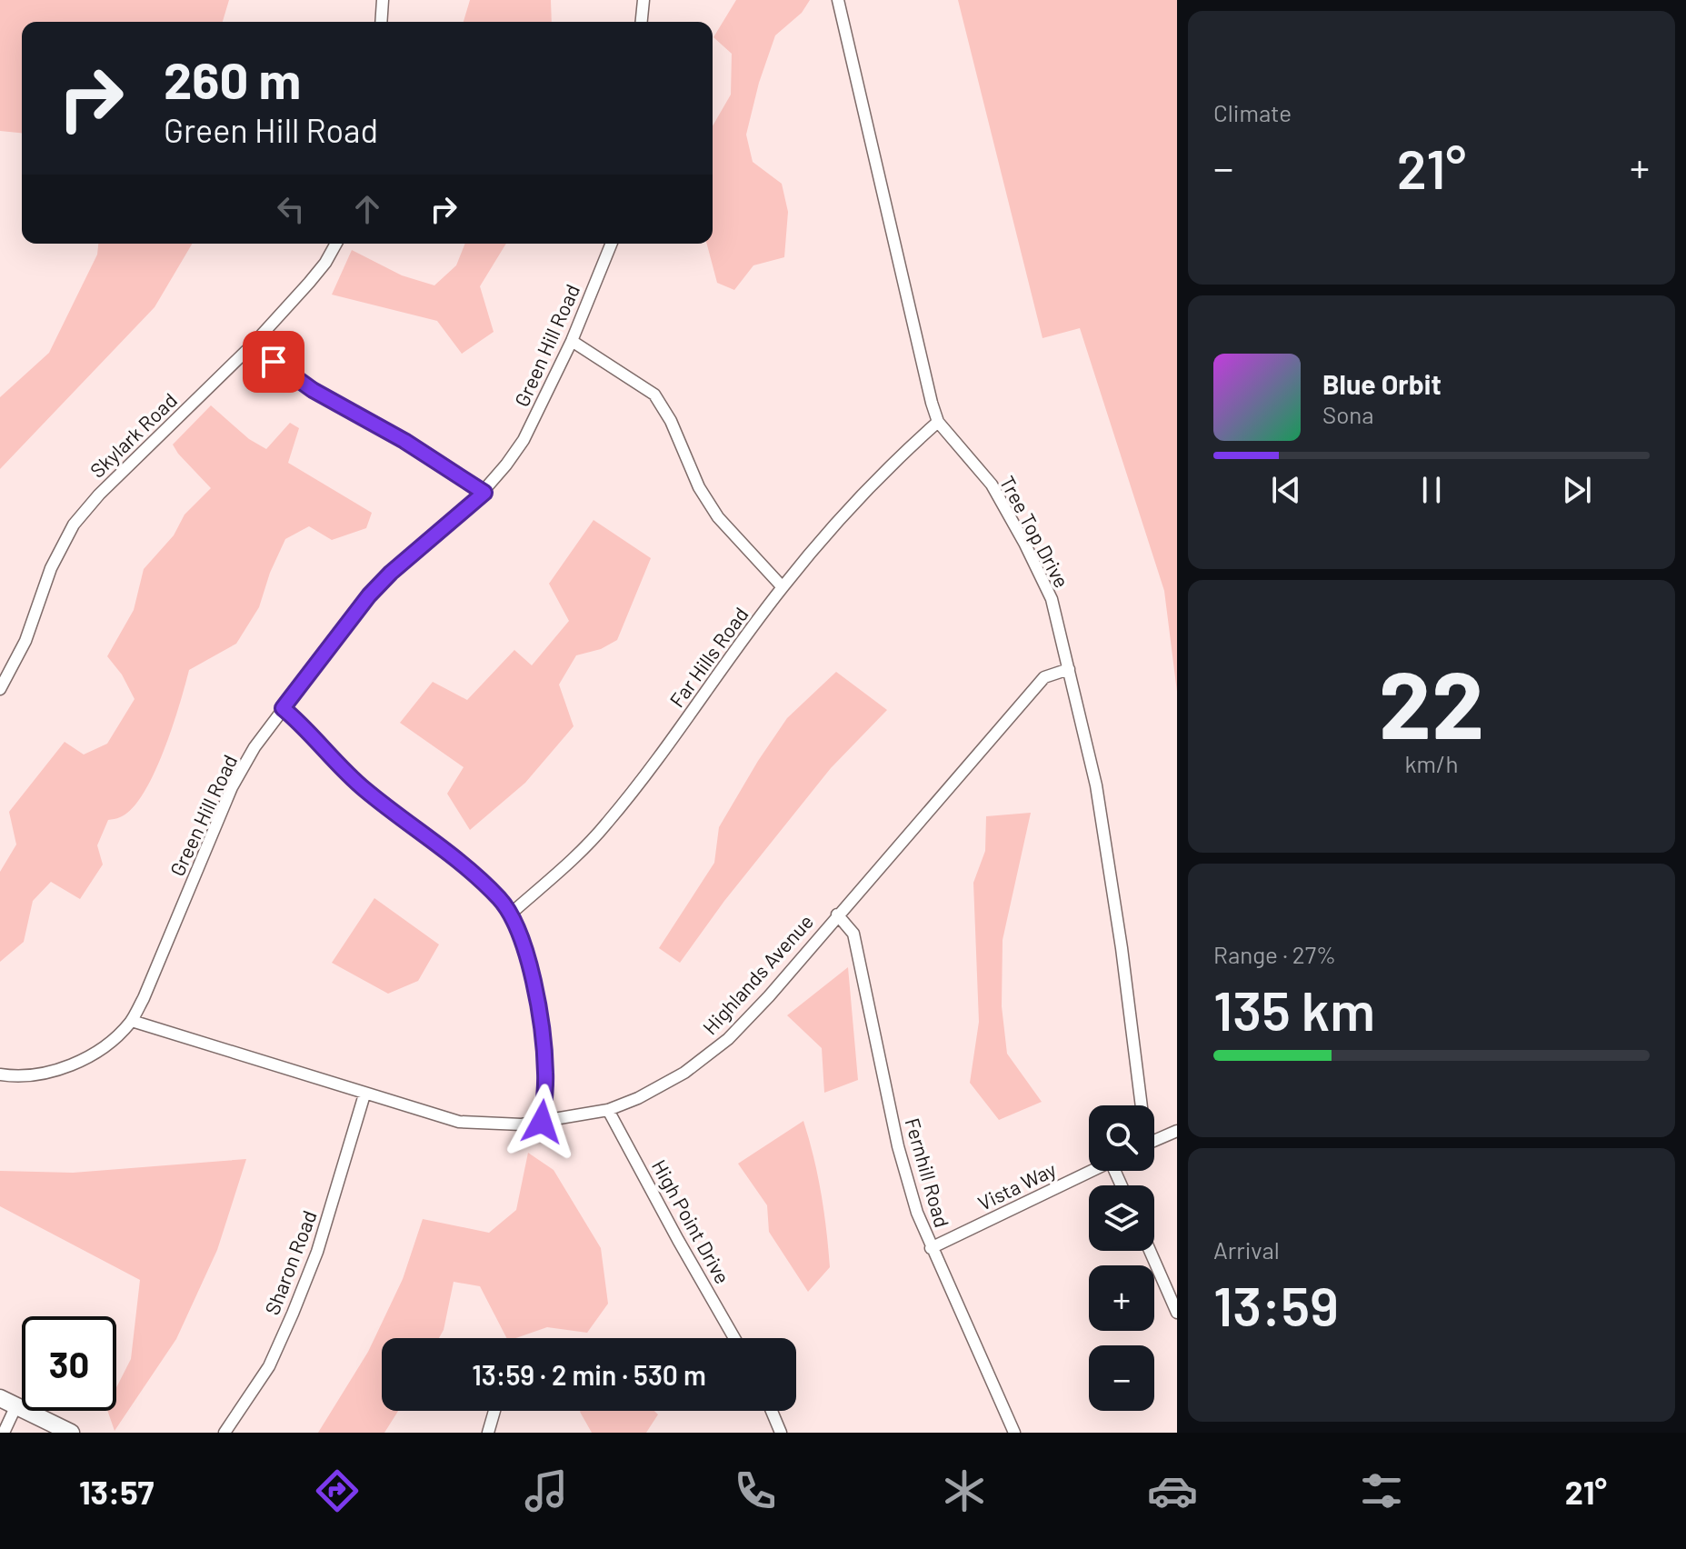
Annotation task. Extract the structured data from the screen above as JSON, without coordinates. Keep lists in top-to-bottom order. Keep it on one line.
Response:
{"streets":{"street":["Green Hill Road","Skylark Road","Tree Top Drive","Far Hills Road","Highlands Avenue","Fernhill Road","Vista Way","High Point Drive","Sharon Road"]},"crossings":[["Green Hill Road","Highlands Avenue"],["Tree Top Drive","Far Hills Road"],["Tree Top Drive","Highlands Avenue"],["Highlands Avenue","Fernhill Road"],["Highlands Avenue","High Point Drive"],["Highlands Avenue","Sharon Road"],["Fernhill Road","Vista Way"]],"page":{"tile":["Climate",["22","km/h"],["Range · 27%","135 km"],["Arrival","13:59"]],"turn":["260 m","Green Hill Road"],"heat":["−","21°","+"],"song":["Blue Orbit","Sona"],"map_buttons":["+","−"],"limit":"30","trip":"13:59 · 2 min · 530 m","tabs":["13:57","21°"]}}
